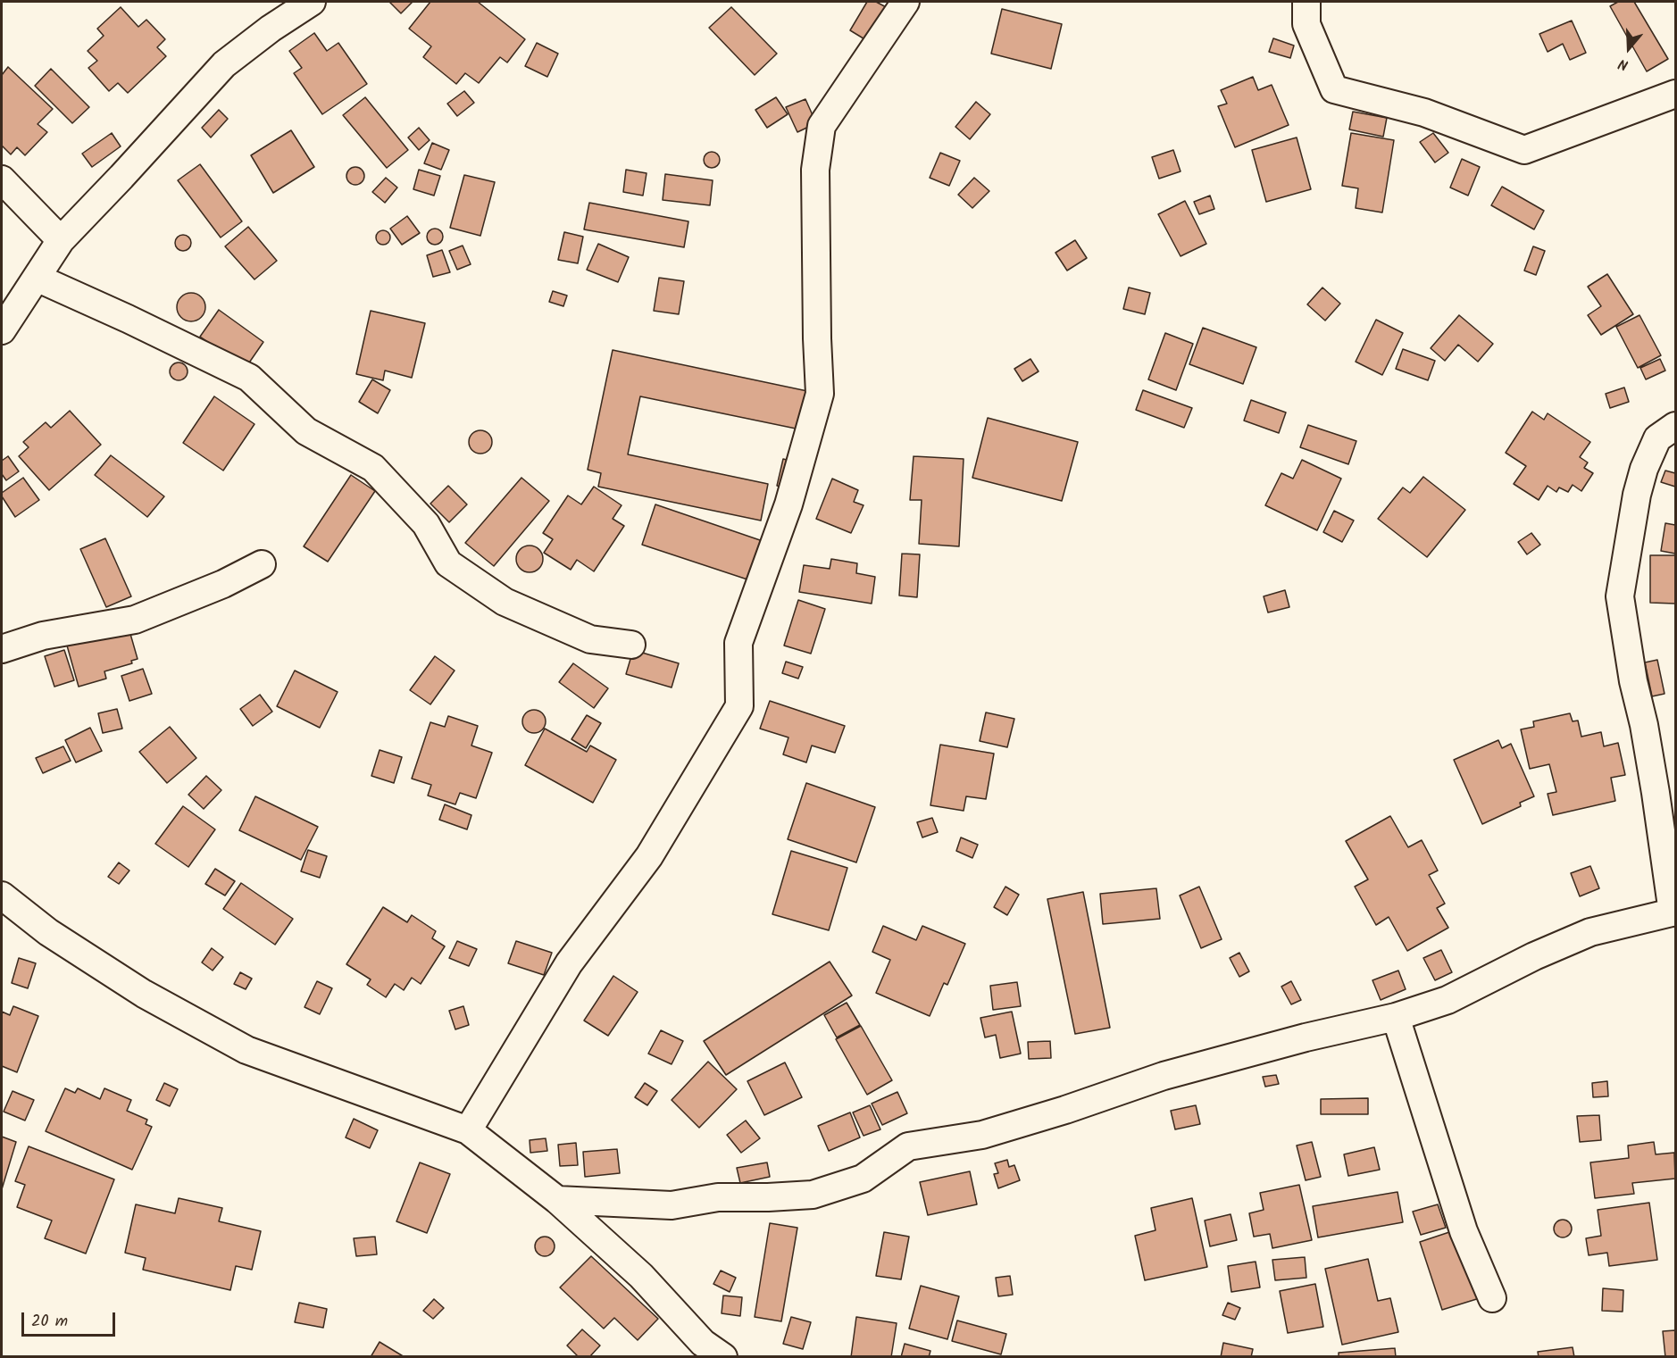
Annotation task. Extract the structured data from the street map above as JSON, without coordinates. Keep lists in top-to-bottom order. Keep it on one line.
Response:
{"scale_bar":"20 m","north":"bottom"}
